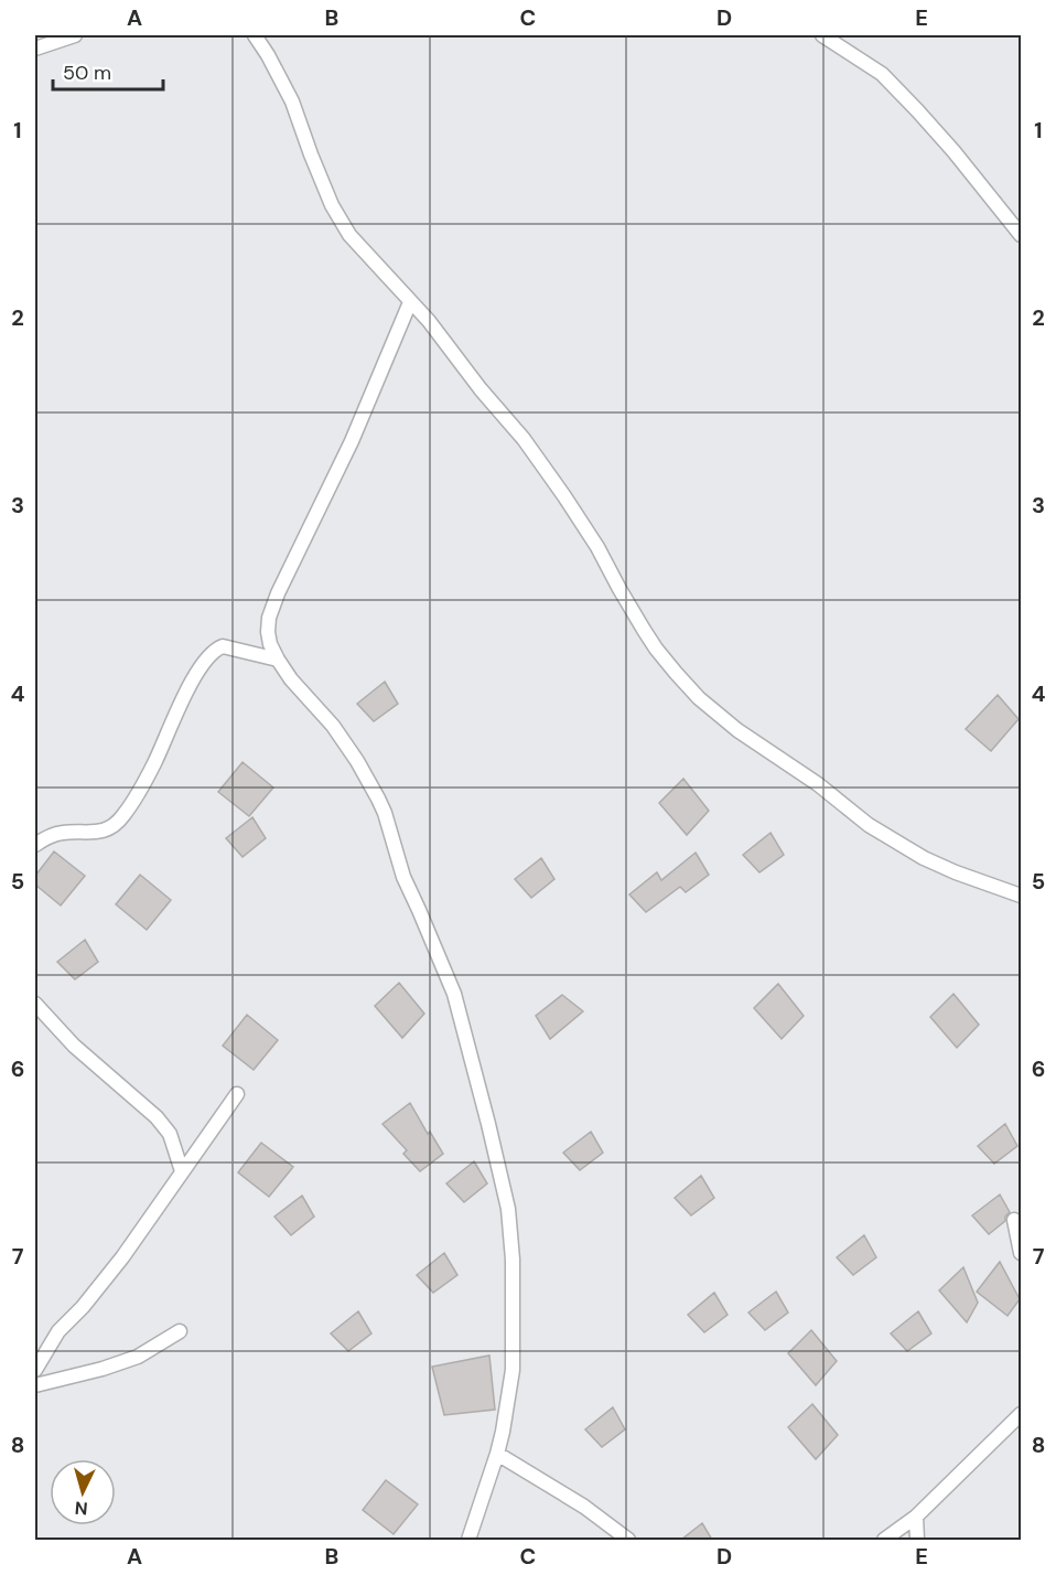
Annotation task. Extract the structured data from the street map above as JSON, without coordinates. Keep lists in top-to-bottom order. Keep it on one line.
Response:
{"scale_bar":"50 m","north":"bottom","grid":{"columns":["A","B","C","D","E"],"rows":["1","2","3","4","5","6","7","8"]}}
